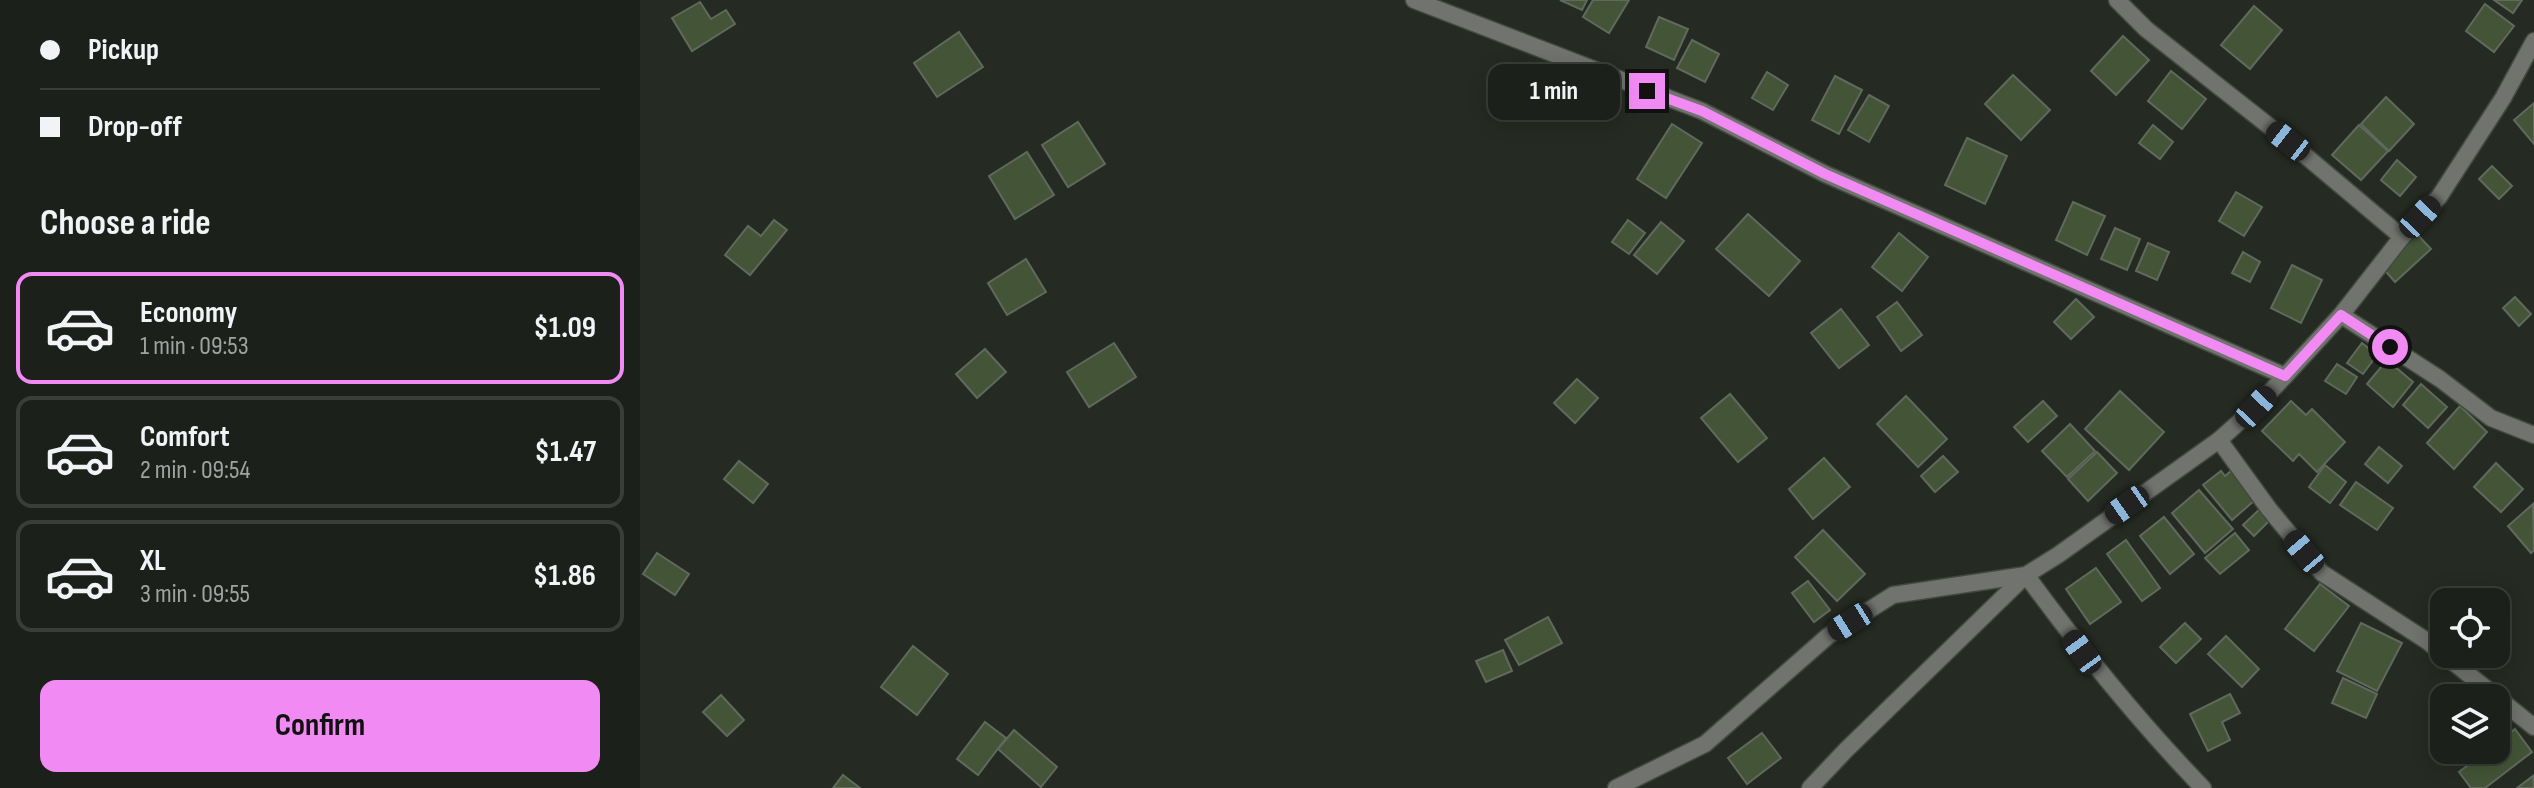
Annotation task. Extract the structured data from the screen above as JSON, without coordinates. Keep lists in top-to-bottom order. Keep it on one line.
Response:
{"page":{"banner":["Pickup","Drop-off"],"bubble":"1 min","heading":"Choose a ride","list":[{"name":"Economy","note":"1 min · 09:53","value":"$1.09"},{"name":"Comfort","note":"2 min · 09:54","value":"$1.47"},{"name":"XL","note":"3 min · 09:55","value":"$1.86"}],"buttons":"Confirm"}}
